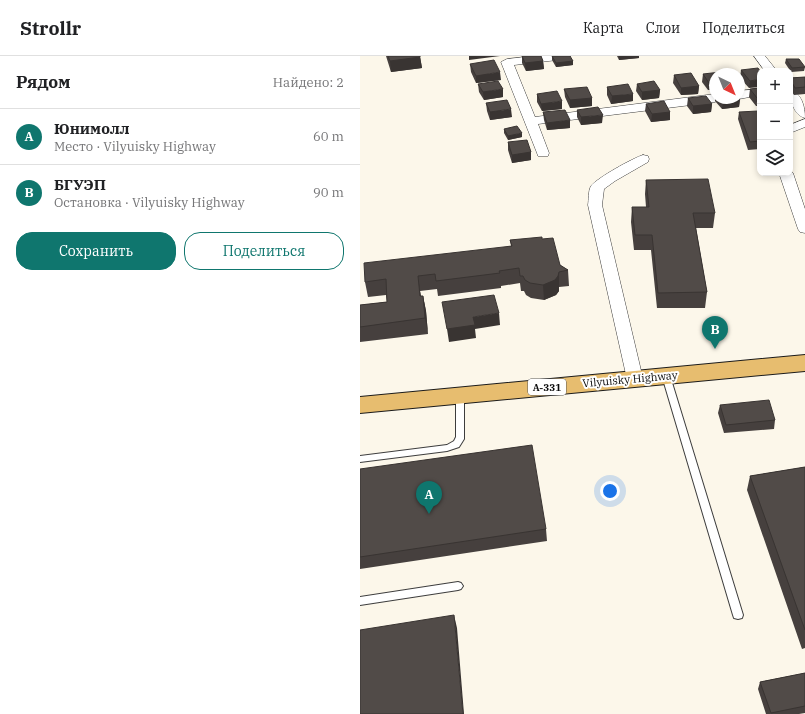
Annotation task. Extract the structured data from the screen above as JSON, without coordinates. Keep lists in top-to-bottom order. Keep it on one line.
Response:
{"streets":{"main road":["Vilyuisky Highway","А-331"]},"north":"bottom right","page":{"header":"Strollr","nav":["Карта","Слои","Поделиться"],"heading":["Рядом","Найдено: 2"],"map_buttons":["+","−"],"list":[{"mark":"A","name":"Юнимолл","note":"Место · Vilyuisky Highway","value":"60 m"},{"mark":"B","name":"БГУЭП","note":"Остановка · Vilyuisky Highway","value":"90 m"}],"buttons":["Сохранить","Поделиться"],"pins":["B","A"]}}
